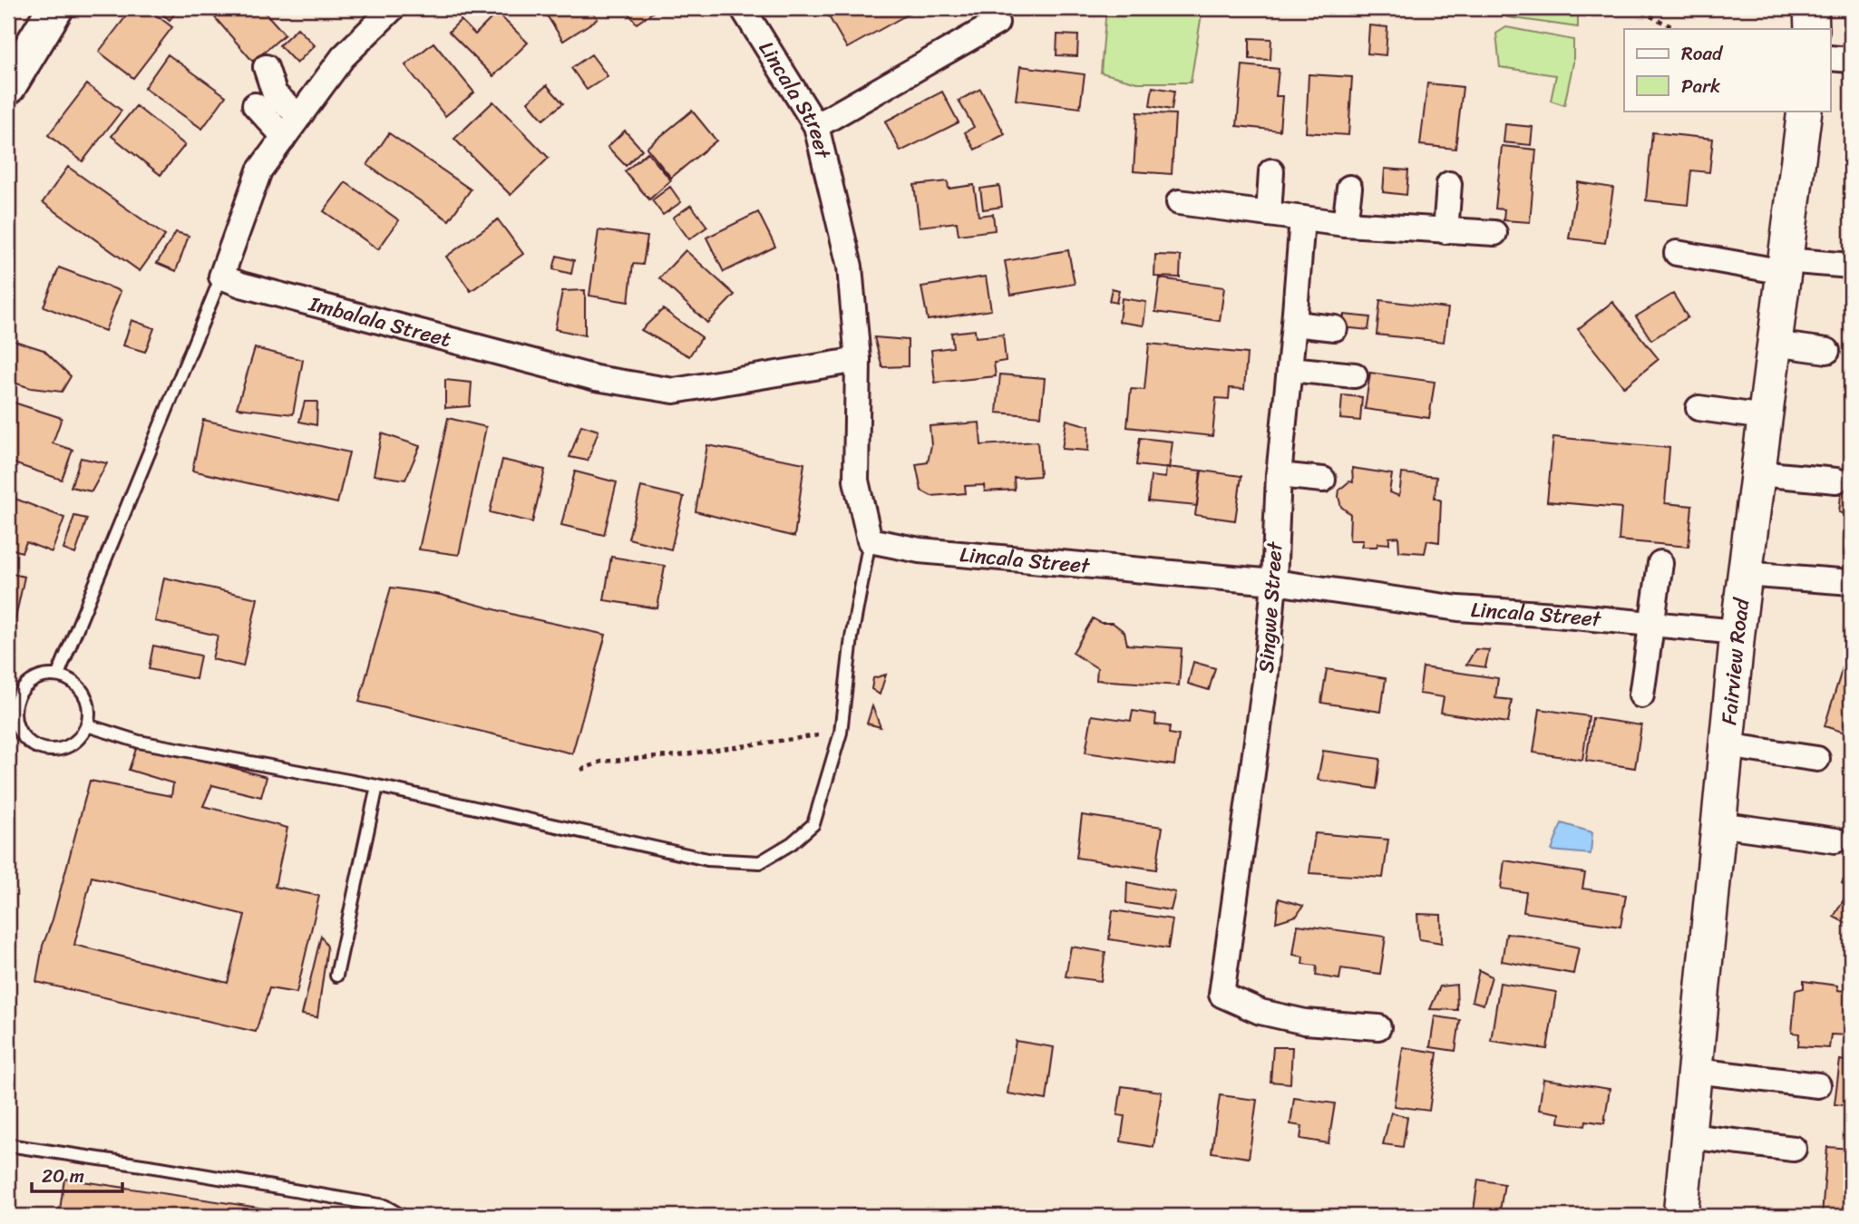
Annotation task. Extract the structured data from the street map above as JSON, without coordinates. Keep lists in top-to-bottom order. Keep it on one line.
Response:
{"streets":{"main road":["Fairview Road"],"street":["Lincala Street","Imbalala Street","Singwe Street"]},"crossings":[["Lincala Street","Imbalala Street"],["Lincala Street","Singwe Street"],["Lincala Street","Fairview Road"]],"legend":["Road","Park"],"scale_bar":"20 m"}
